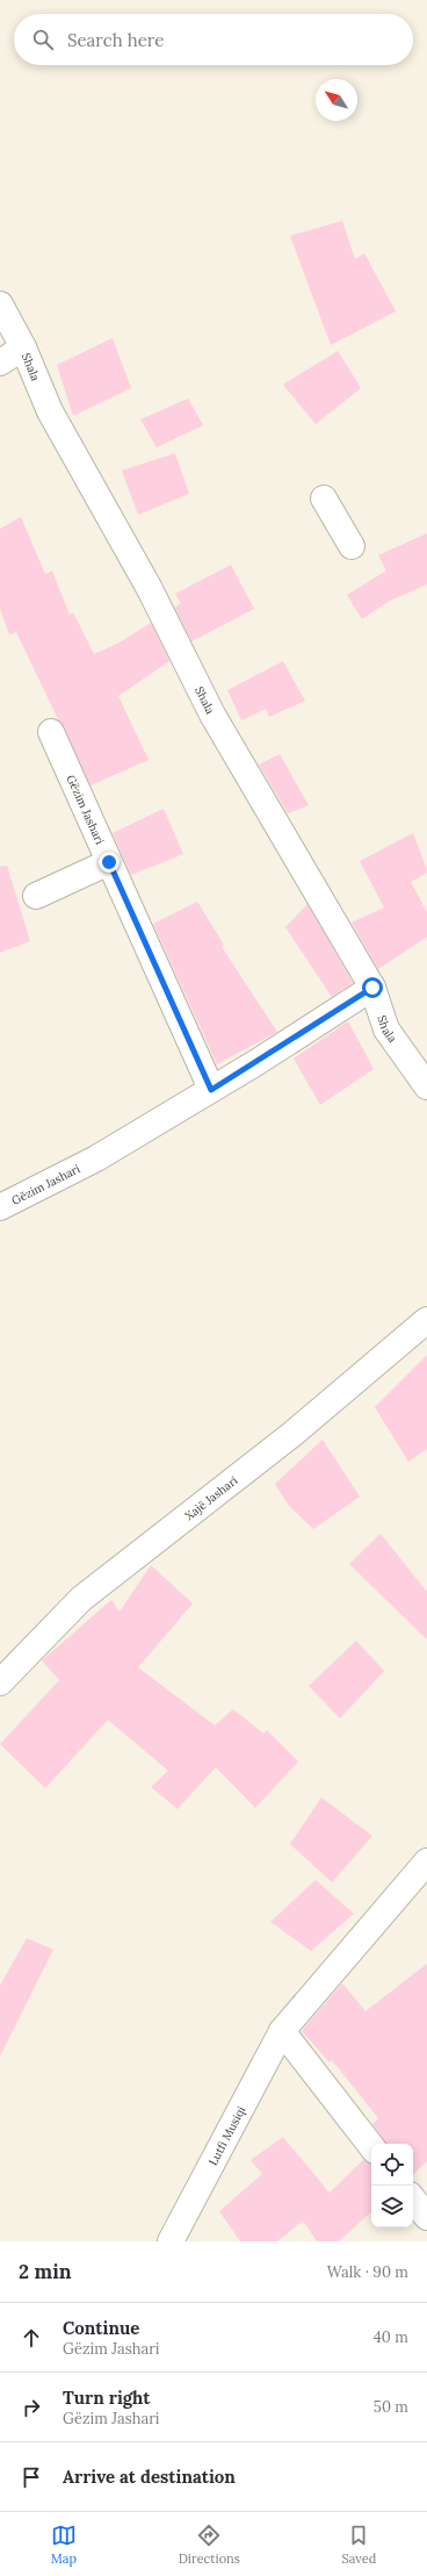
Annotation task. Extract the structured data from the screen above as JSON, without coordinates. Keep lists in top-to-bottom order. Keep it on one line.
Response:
{"streets":{"street":["Shala","Gëzim Jashari","Xajë Jashari","Lutfi Musiqi"]},"crossings":[["Shala","Gëzim Jashari"]],"north":"top left","page":{"search":"Search here","heading":["2 min","Walk · 90 m"],"list":[["Continue","Gëzim Jashari","40 m"],["Turn right","Gëzim Jashari","50 m"],"Arrive at destination"],"nav":["Map","Directions","Saved"]}}
